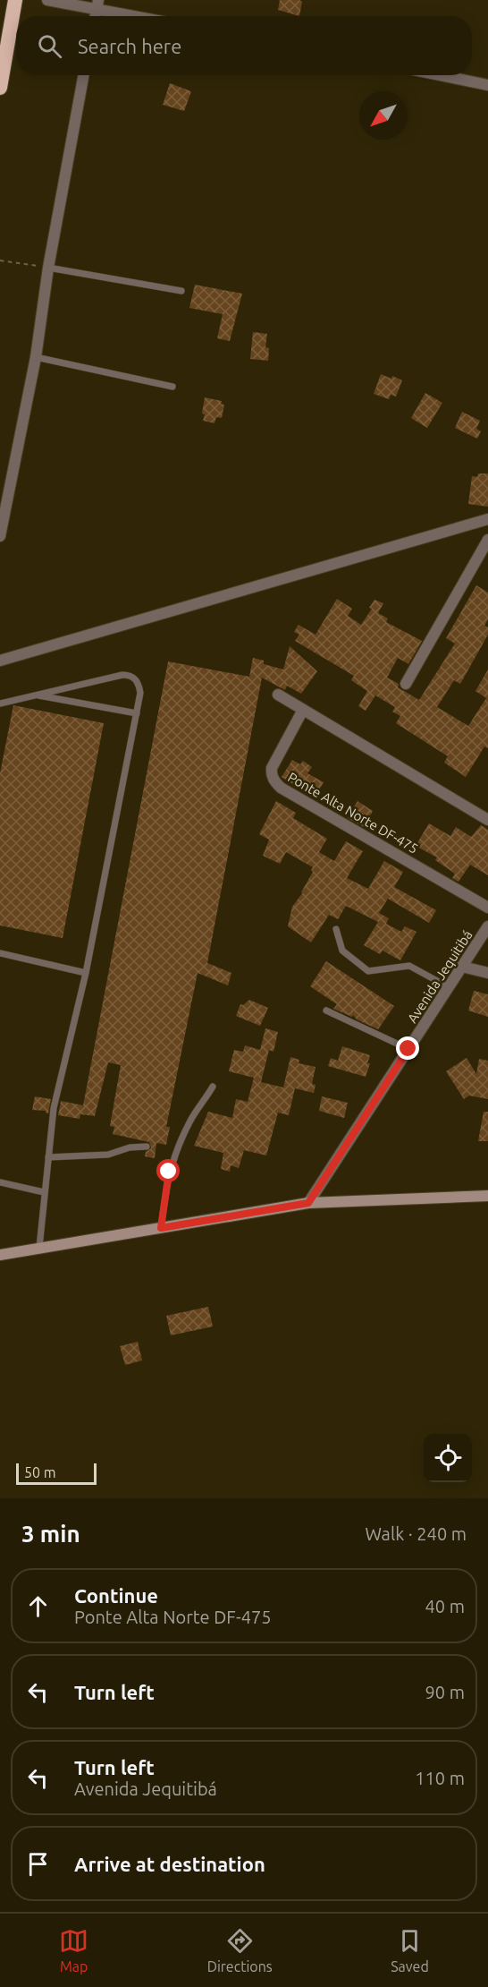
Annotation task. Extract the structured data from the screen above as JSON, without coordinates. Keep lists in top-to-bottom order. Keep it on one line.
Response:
{"streets":{"street":["Ponte Alta Norte DF-475","Avenida Jequitibá"]},"scale_bar":"50 m","north":"bottom left","page":{"search":"Search here","scale":"50 m","heading":["3 min","Walk · 240 m"],"list":[["Continue","Ponte Alta Norte DF-475","40 m"],["Turn left","90 m"],["Turn left","Avenida Jequitibá","110 m"],"Arrive at destination"],"nav":["Map","Directions","Saved"]}}
